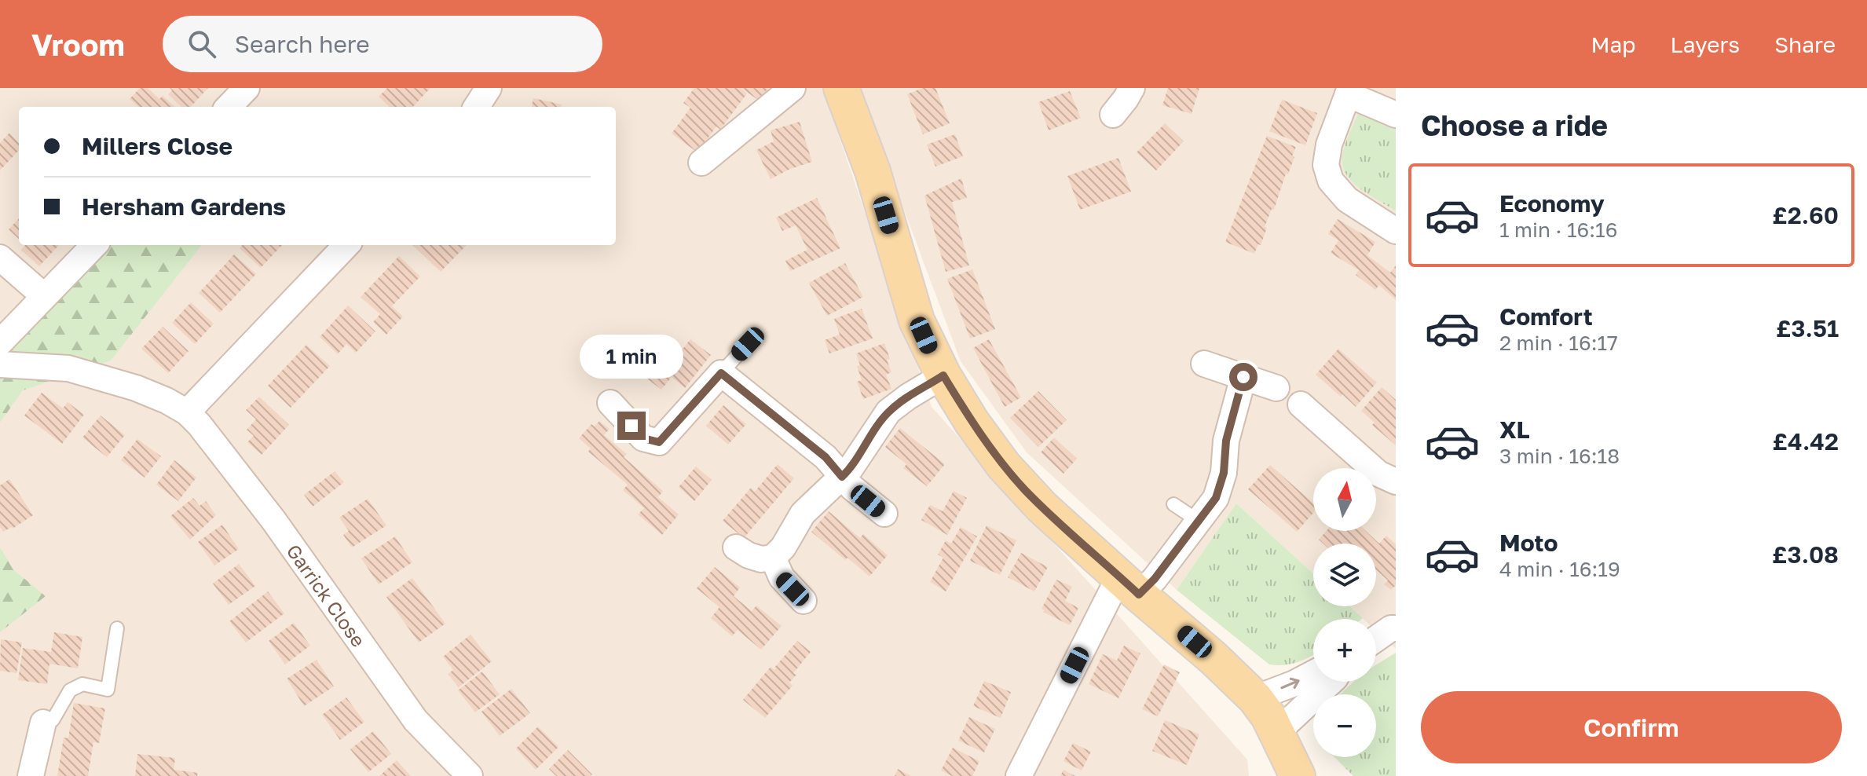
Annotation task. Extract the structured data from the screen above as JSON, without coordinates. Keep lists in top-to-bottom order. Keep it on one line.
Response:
{"streets":{"street":["Garrick Close"]},"north":"top","page":{"header":"Vroom","search":"Search here","nav":["Map","Layers","Share"],"heading":"Choose a ride","banner":["Millers Close","Hersham Gardens"],"list":[{"name":"Economy","note":"1 min · 16:16","value":"£2.60"},{"name":"Comfort","note":"2 min · 16:17","value":"£3.51"},{"name":"XL","note":"3 min · 16:18","value":"£4.42"},{"name":"Moto","note":"4 min · 16:19","value":"£3.08"}],"bubble":"1 min","map_buttons":["+","−"],"buttons":"Confirm"}}
